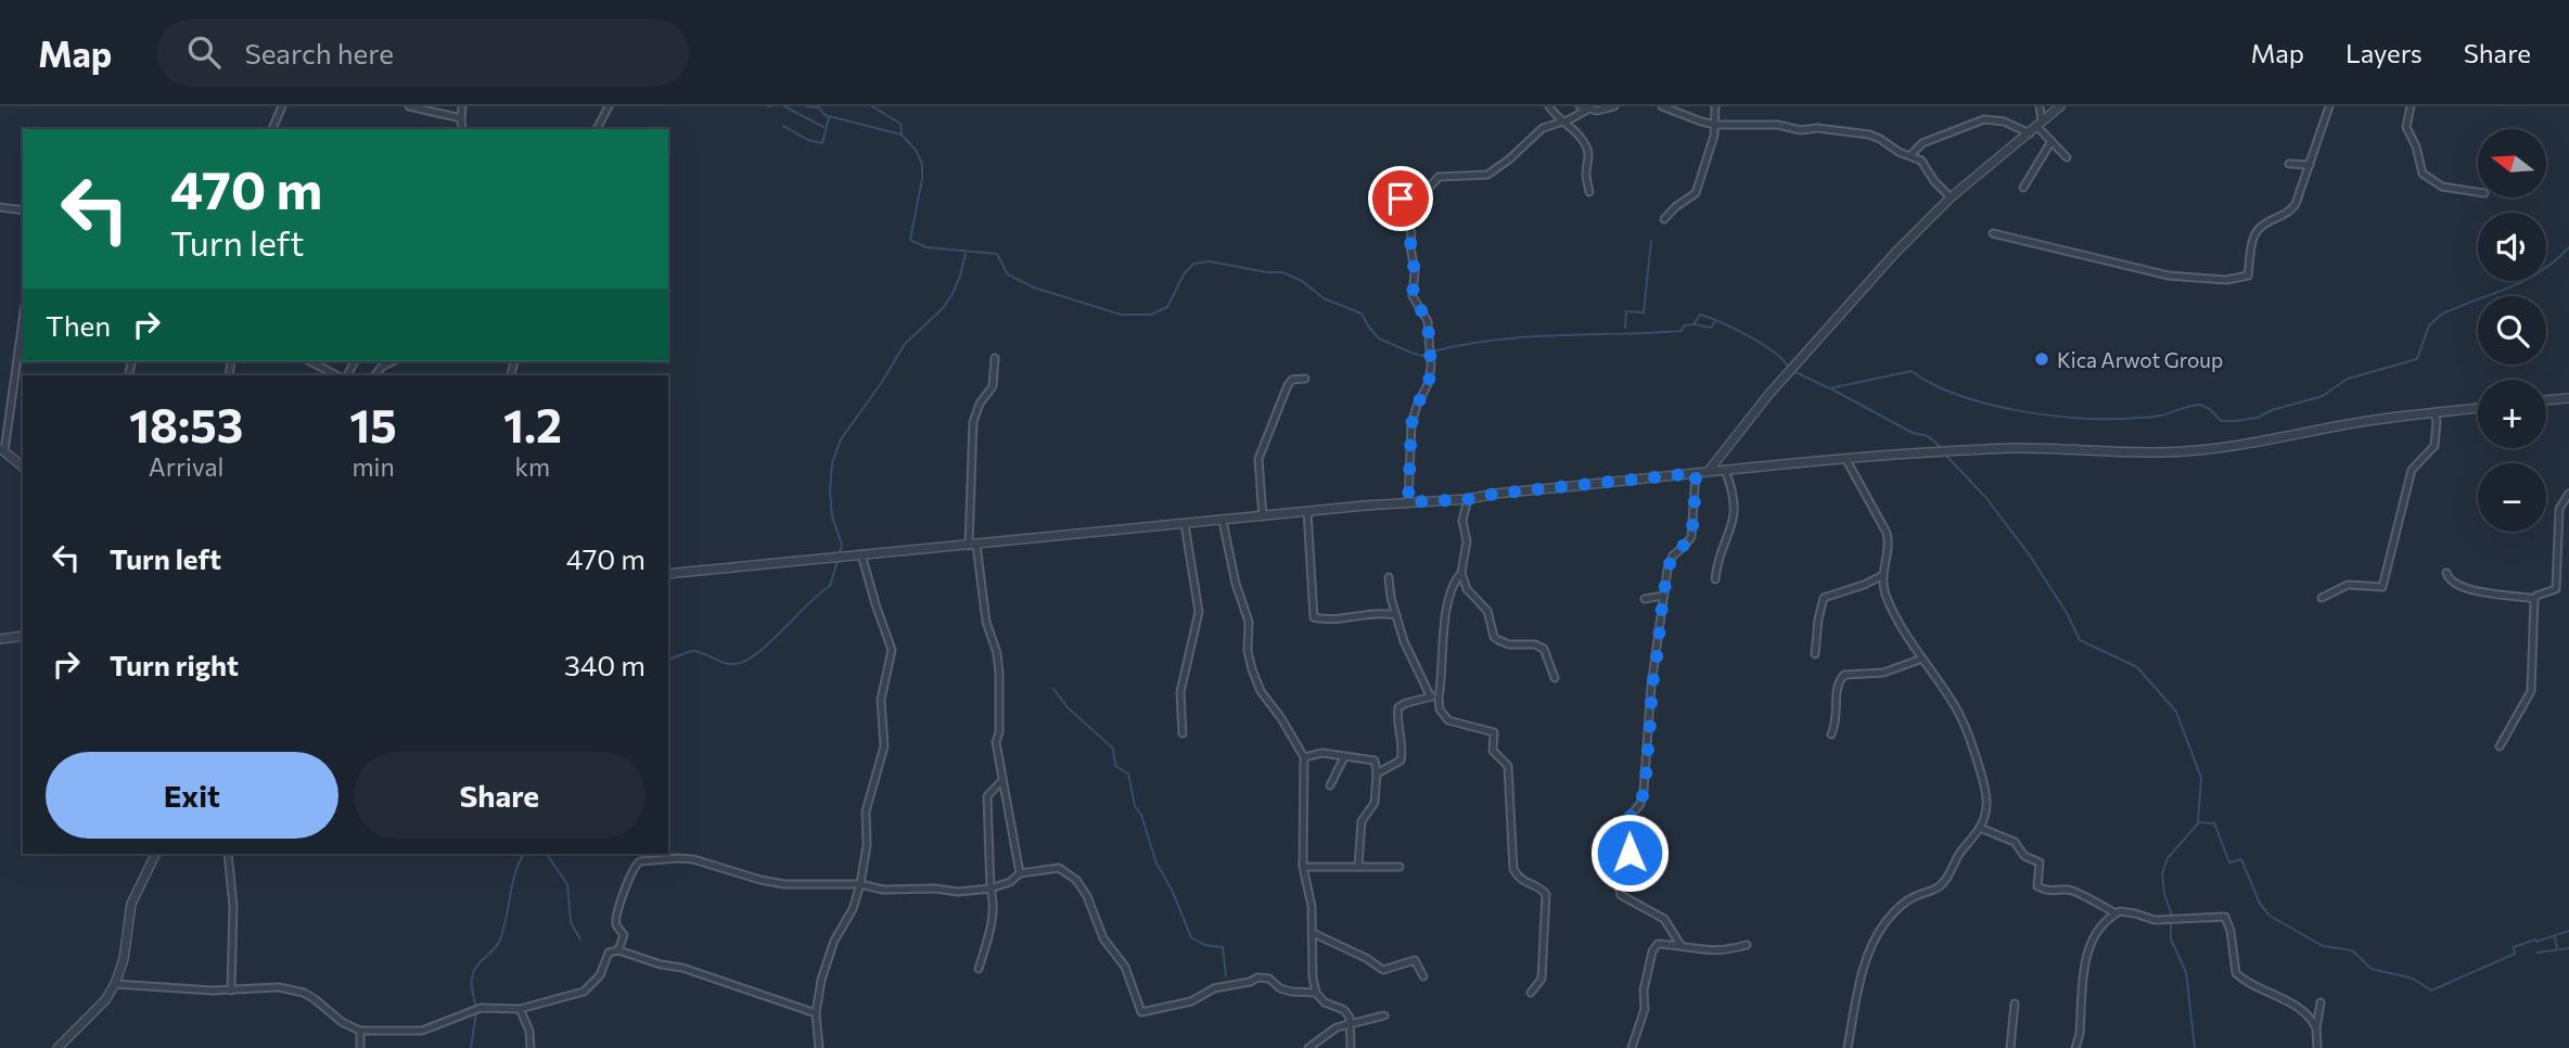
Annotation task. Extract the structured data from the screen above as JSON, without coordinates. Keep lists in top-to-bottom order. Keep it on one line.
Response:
{"places":["Kica Arwot Group"],"north":"left","page":{"header":"Map","search":"Search here","nav":["Map","Layers","Share"],"map_buttons":["+","−"],"turn":["470 m","Turn left"],"then":"Then","eta":["18:53","Arrival","15","min","1.2","km"],"list":[{"name":"Turn left","value":"470 m"},{"name":"Turn right","value":"340 m"}],"buttons":["Exit","Share"]}}
